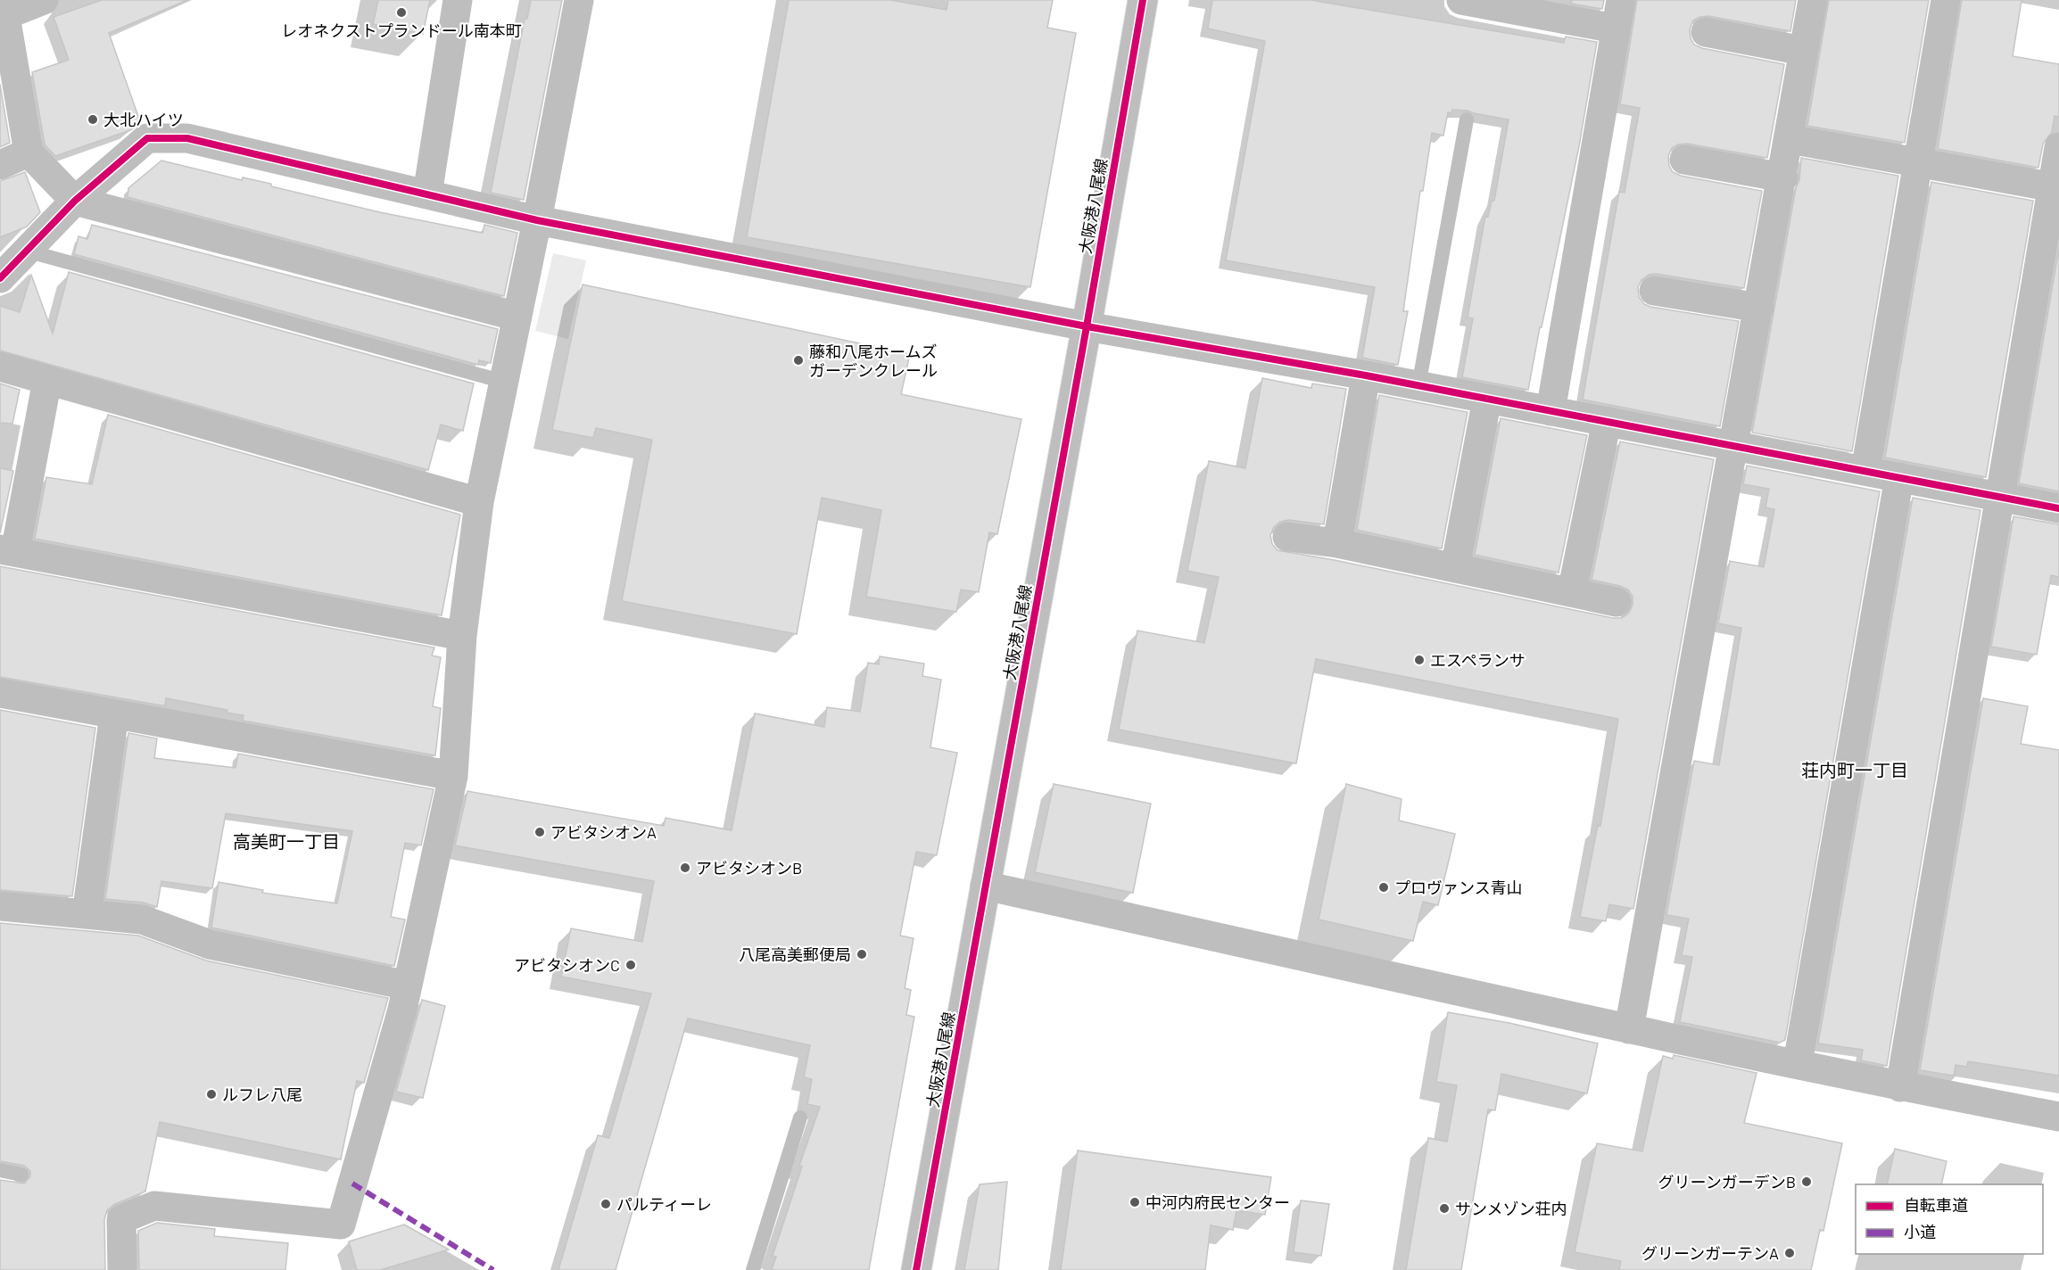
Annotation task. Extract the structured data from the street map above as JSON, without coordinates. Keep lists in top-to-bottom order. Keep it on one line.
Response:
{"streets":{"street":["大阪港八尾線"]},"districts":["荘内町一丁目","高美町一丁目"],"places":["レオネクストプランドール南本町","大北ハイツ","藤和八尾ホームズ ガーデンクレール","エスペランサ","アビタシオンA","アビタシオンB","プロヴァンス青山","八尾高美郵便局","アビタシオンC","ルフレ八尾","グリーンガーデンB","中河内府民センター","パルティーレ","サンメゾン荘内","グリーンガーテンA"],"legend":["自転車道","小道"]}
